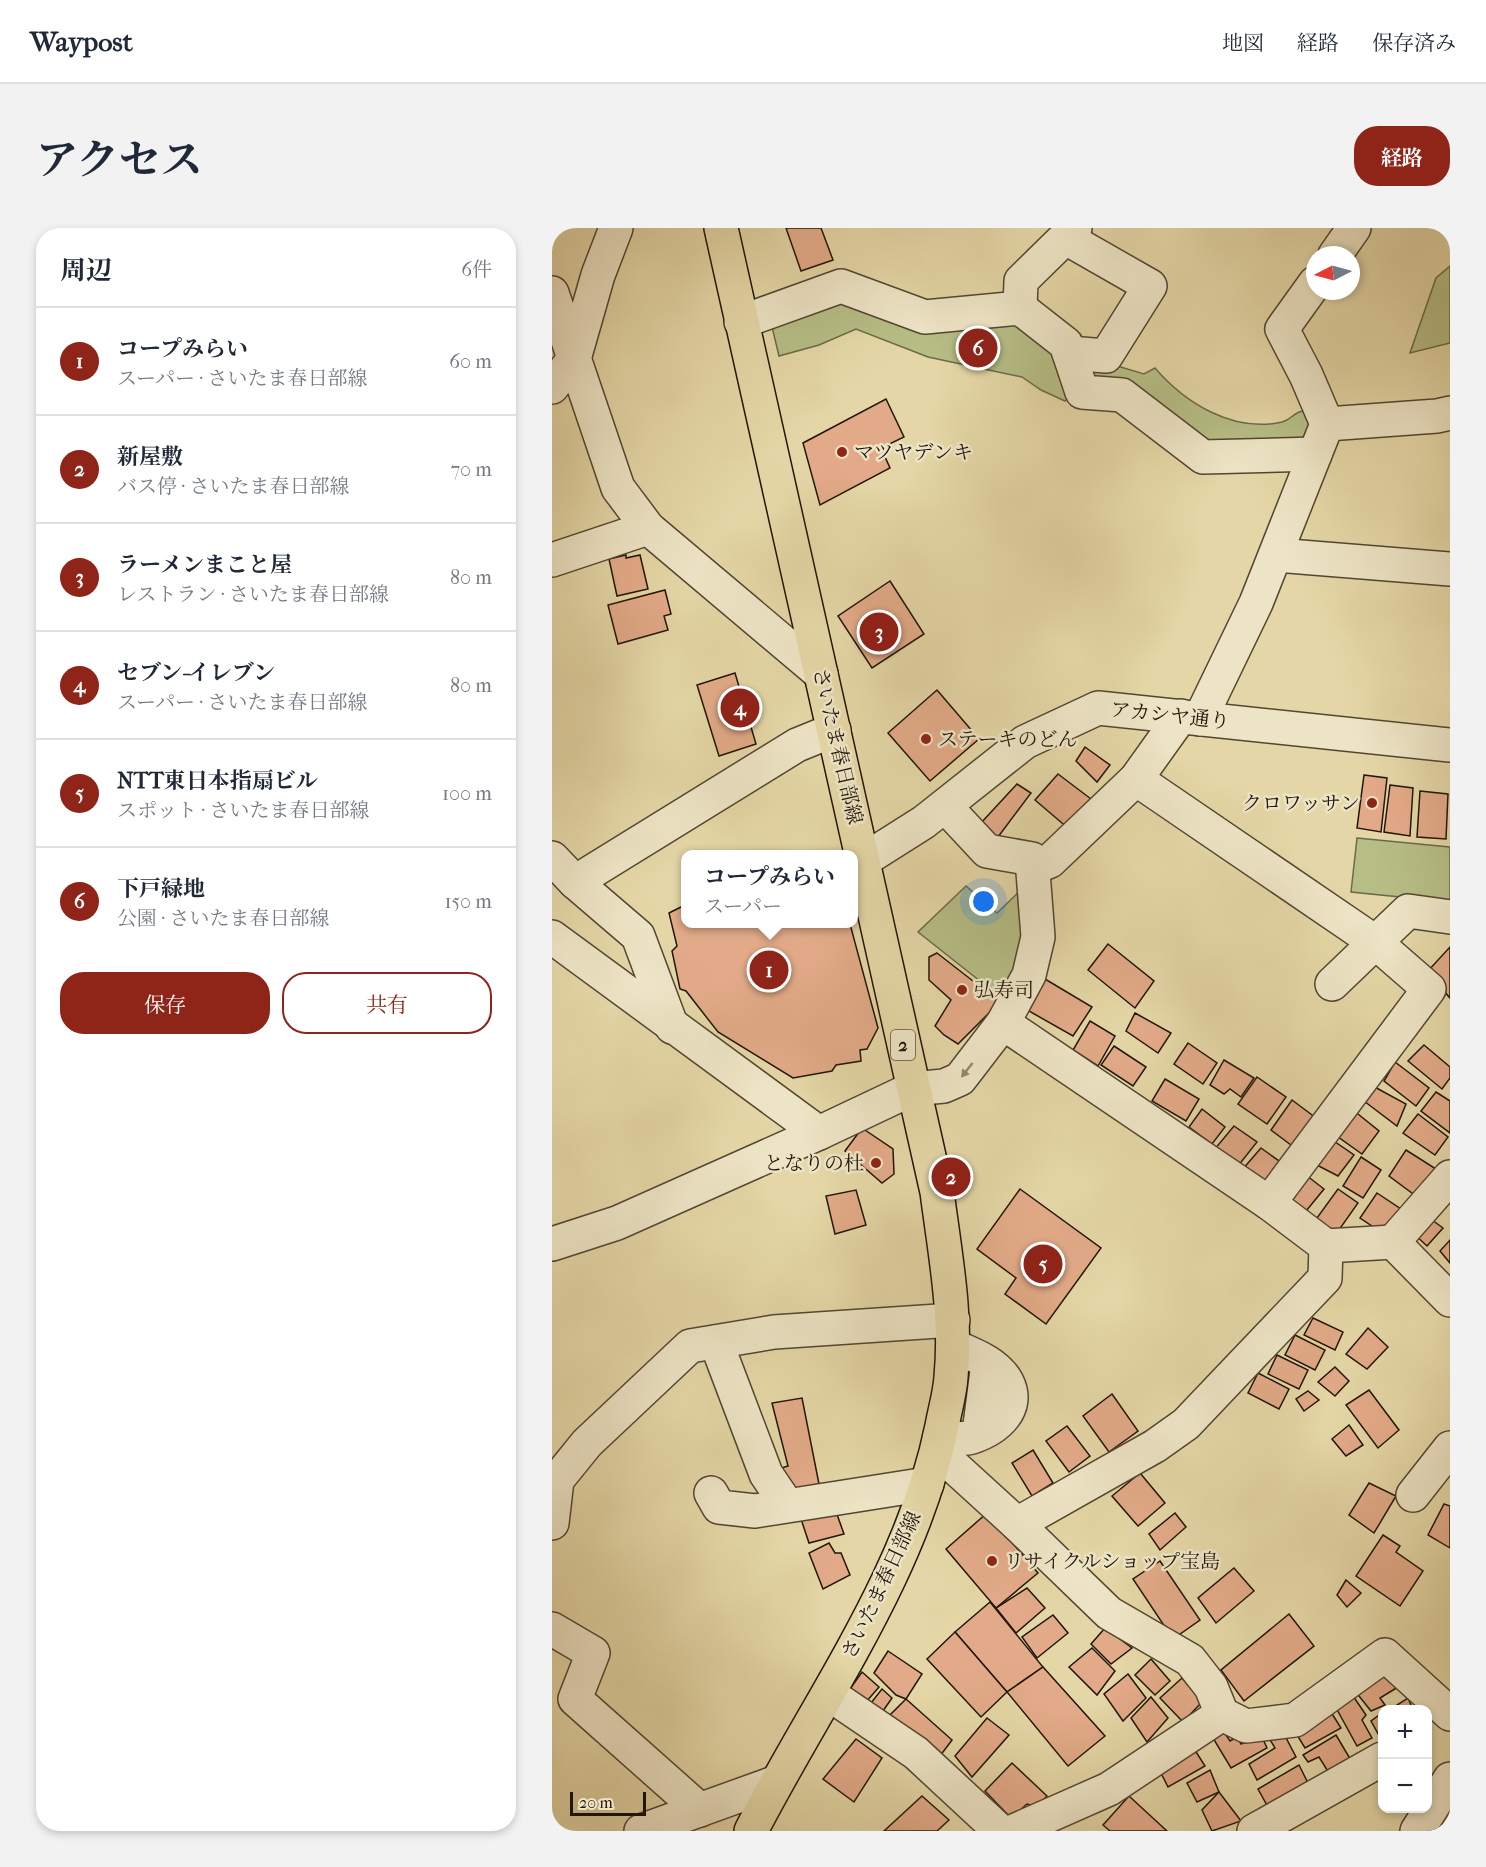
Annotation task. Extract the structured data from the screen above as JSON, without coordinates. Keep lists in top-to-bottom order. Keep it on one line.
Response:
{"streets":{"main road":["さいたま春日部線","2"],"street":["アカシヤ通り"]},"crossings":[["アカシヤ通り","さいたま春日部線"]],"places":["マツヤデンキ","ステーキのどん","クロワッサン","弘寿司","となりの杜","リサイクルショップ宝島"],"scale_bar":"20 m","north":"left","page":{"header":"Waypost","nav":["地図","経路","保存済み"],"title":"アクセス","buttons":["経路",["保存","共有"]],"heading":["周辺","6件"],"list":[{"mark":"1","name":"コープみらい","note":"スーパー · さいたま春日部線","value":"60 m"},{"mark":"2","name":"新屋敷","note":"バス停 · さいたま春日部線","value":"70 m"},{"mark":"3","name":"ラーメンまこと屋","note":"レストラン · さいたま春日部線","value":"80 m"},{"mark":"4","name":"セブン-イレブン","note":"スーパー · さいたま春日部線","value":"80 m"},{"mark":"5","name":"NTT東日本指扇ビル","note":"スポット · さいたま春日部線","value":"100 m"},{"mark":"6","name":"下戸緑地","note":"公園 · さいたま春日部線","value":"150 m"}],"pins":["6","3","4","1","2","5"],"popup":["コープみらい","スーパー"],"map_buttons":["+","−"],"scale":"20 m"}}
